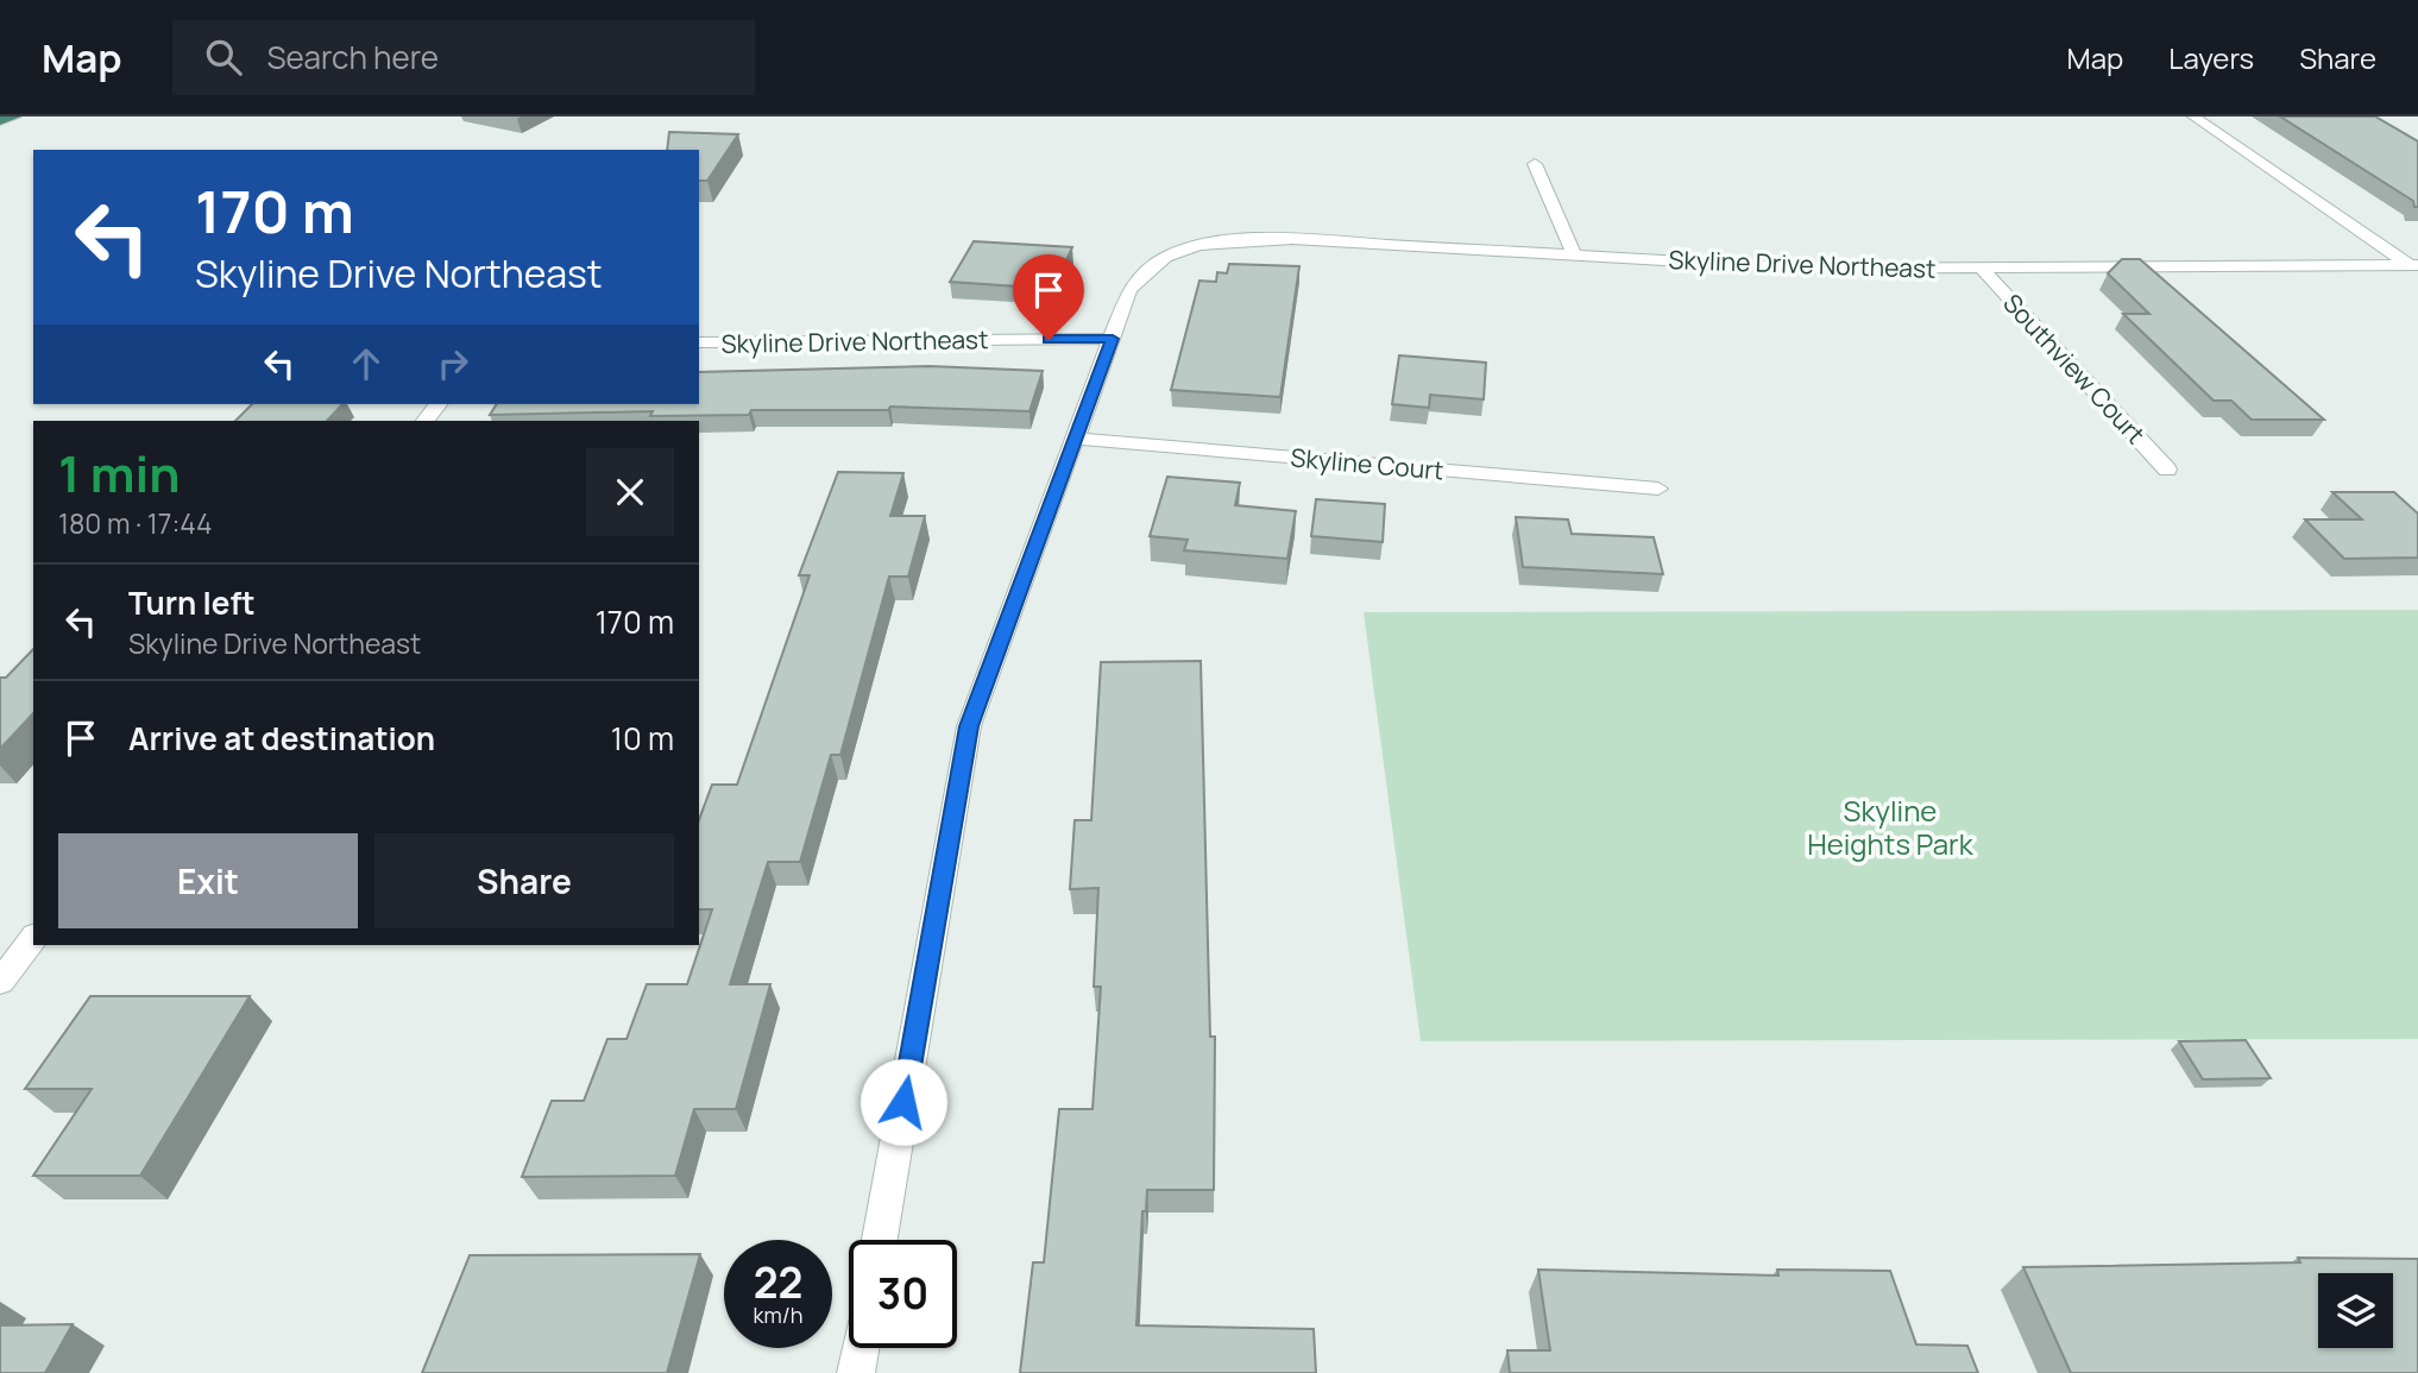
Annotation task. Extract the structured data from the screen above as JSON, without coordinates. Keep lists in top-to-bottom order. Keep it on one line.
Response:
{"streets":{"street":["Skyline Drive Northeast","Southview Court","Skyline Court"]},"crossings":[["Skyline Drive Northeast","Southview Court"],["Skyline Drive Northeast","Skyline Court"]],"parks":["Skyline Heights Park"],"page":{"header":"Map","search":"Search here","nav":["Map","Layers","Share"],"turn":["170 m","Skyline Drive Northeast"],"heading":["1 min","180 m · 17:44"],"list":[{"name":"Turn left","note":"Skyline Drive Northeast","value":"170 m"},{"name":"Arrive at destination","value":"10 m"}],"buttons":["Exit","Share"],"speed":"22 km/h","limit":"30"}}
